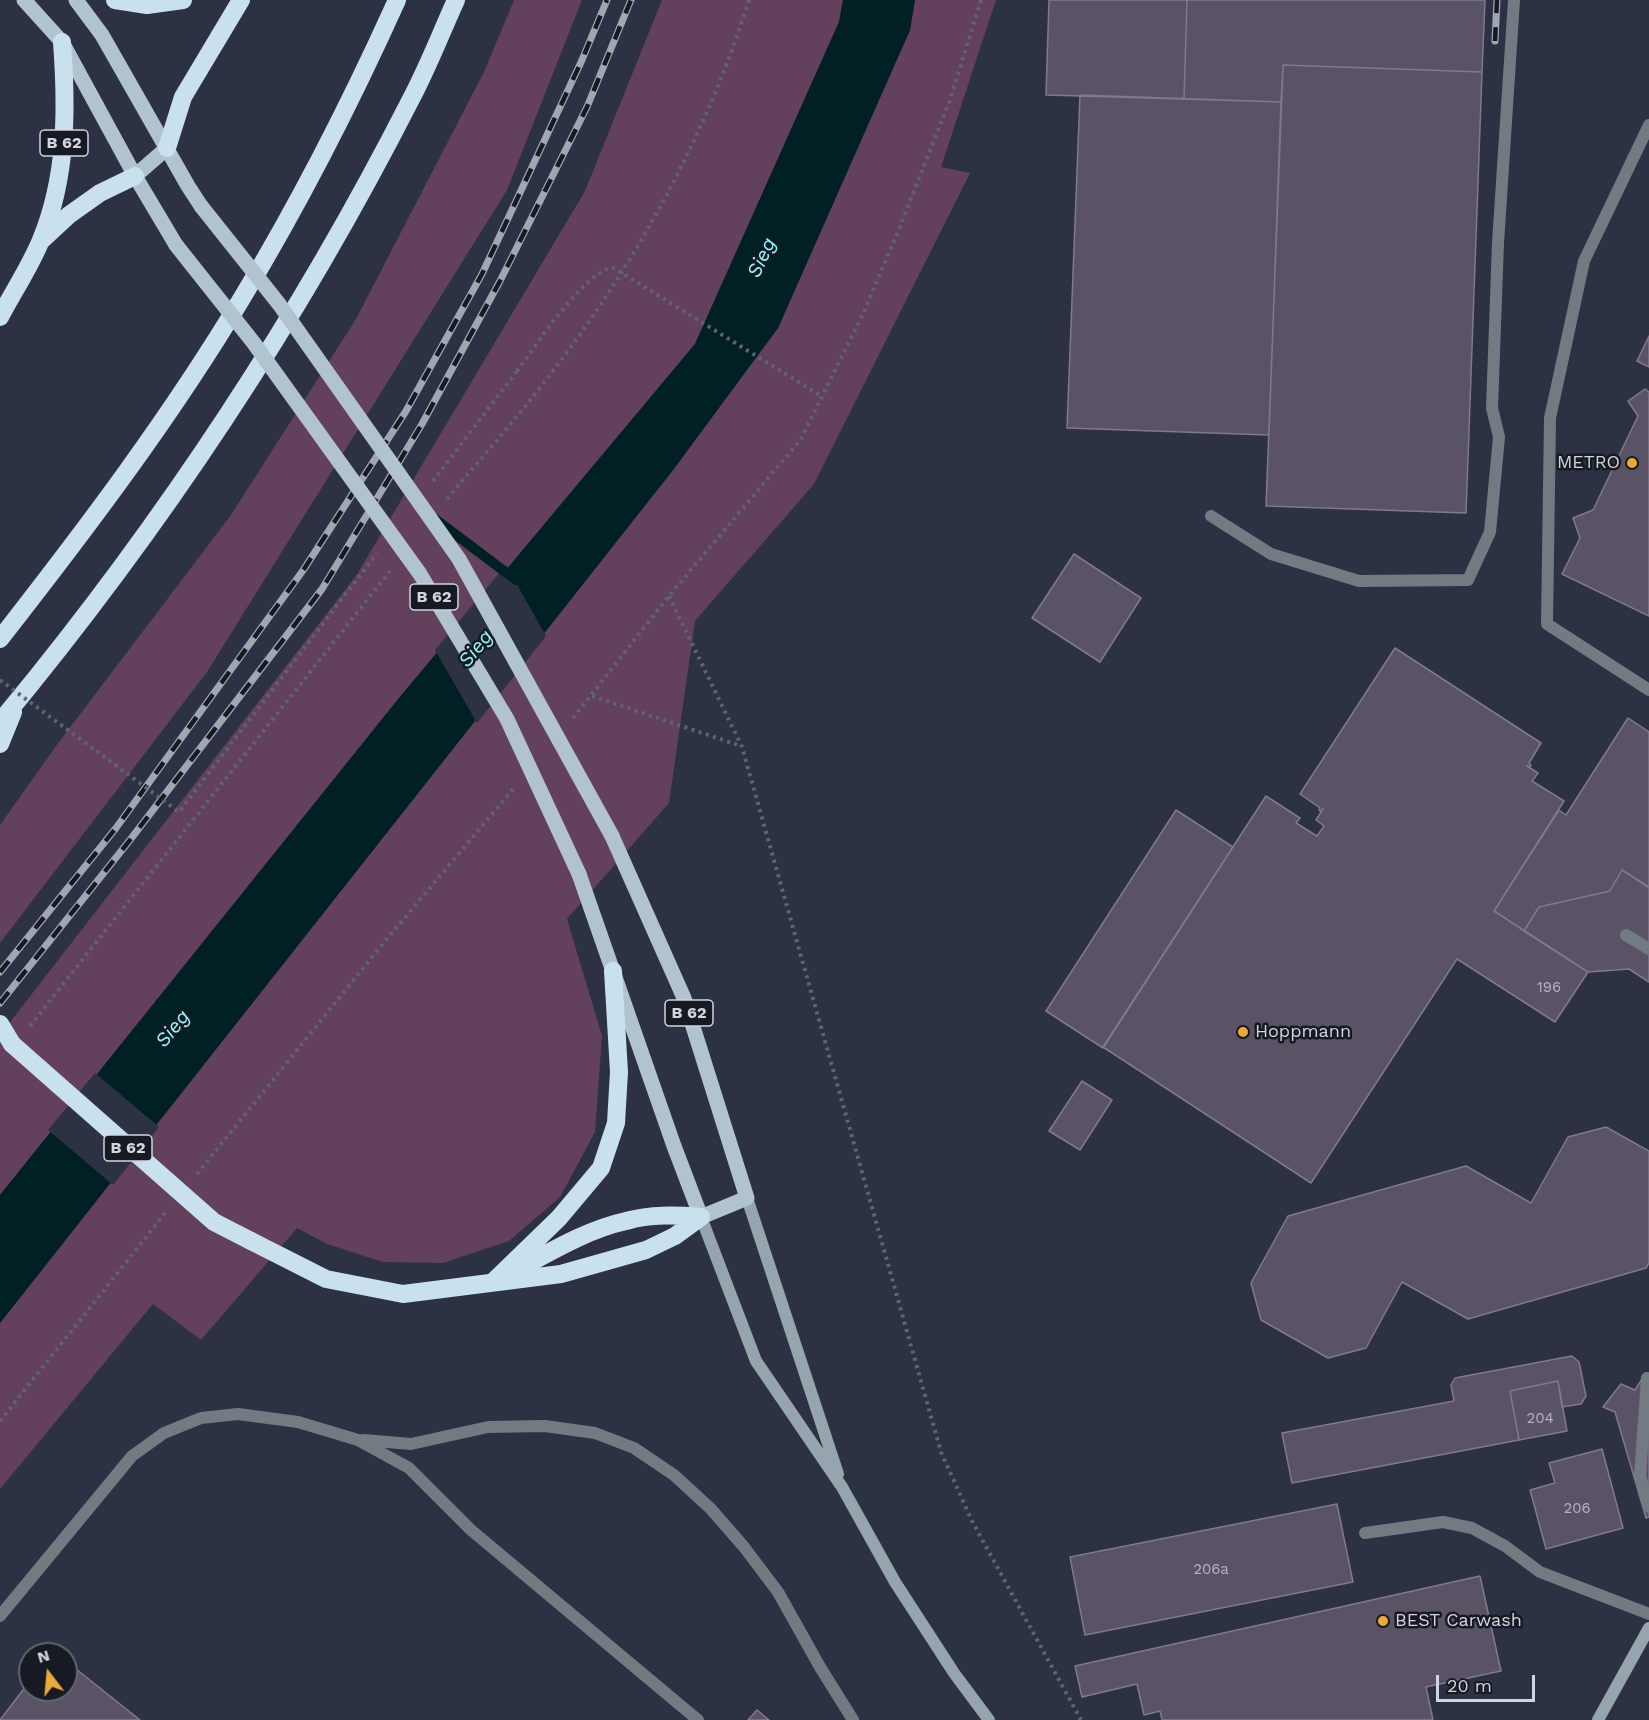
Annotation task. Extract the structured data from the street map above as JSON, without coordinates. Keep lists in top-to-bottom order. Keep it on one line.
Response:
{"streets":{"highway":["B 62"]},"water":["Sieg"],"places":["METRO","Hoppmann","BEST Carwash"],"house_numbers":["196","204","206","206a"],"scale_bar":"20 m","north":"top"}
